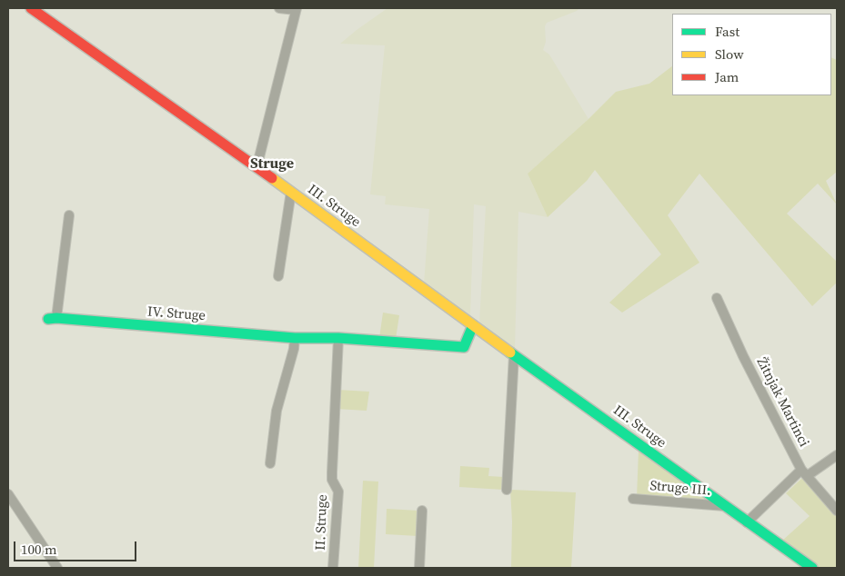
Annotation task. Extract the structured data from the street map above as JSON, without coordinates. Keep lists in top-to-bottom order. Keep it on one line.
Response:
{"streets":{"street":["III. Struge","IV. Struge","Žitnjak Martinci","Struge III.","II. Struge"]},"crossings":[["III. Struge","IV. Struge"],["III. Struge","Struge III."],["IV. Struge","II. Struge"]],"districts":["Struge"],"legend":["Fast","Slow","Jam"],"scale_bar":"100 m"}
